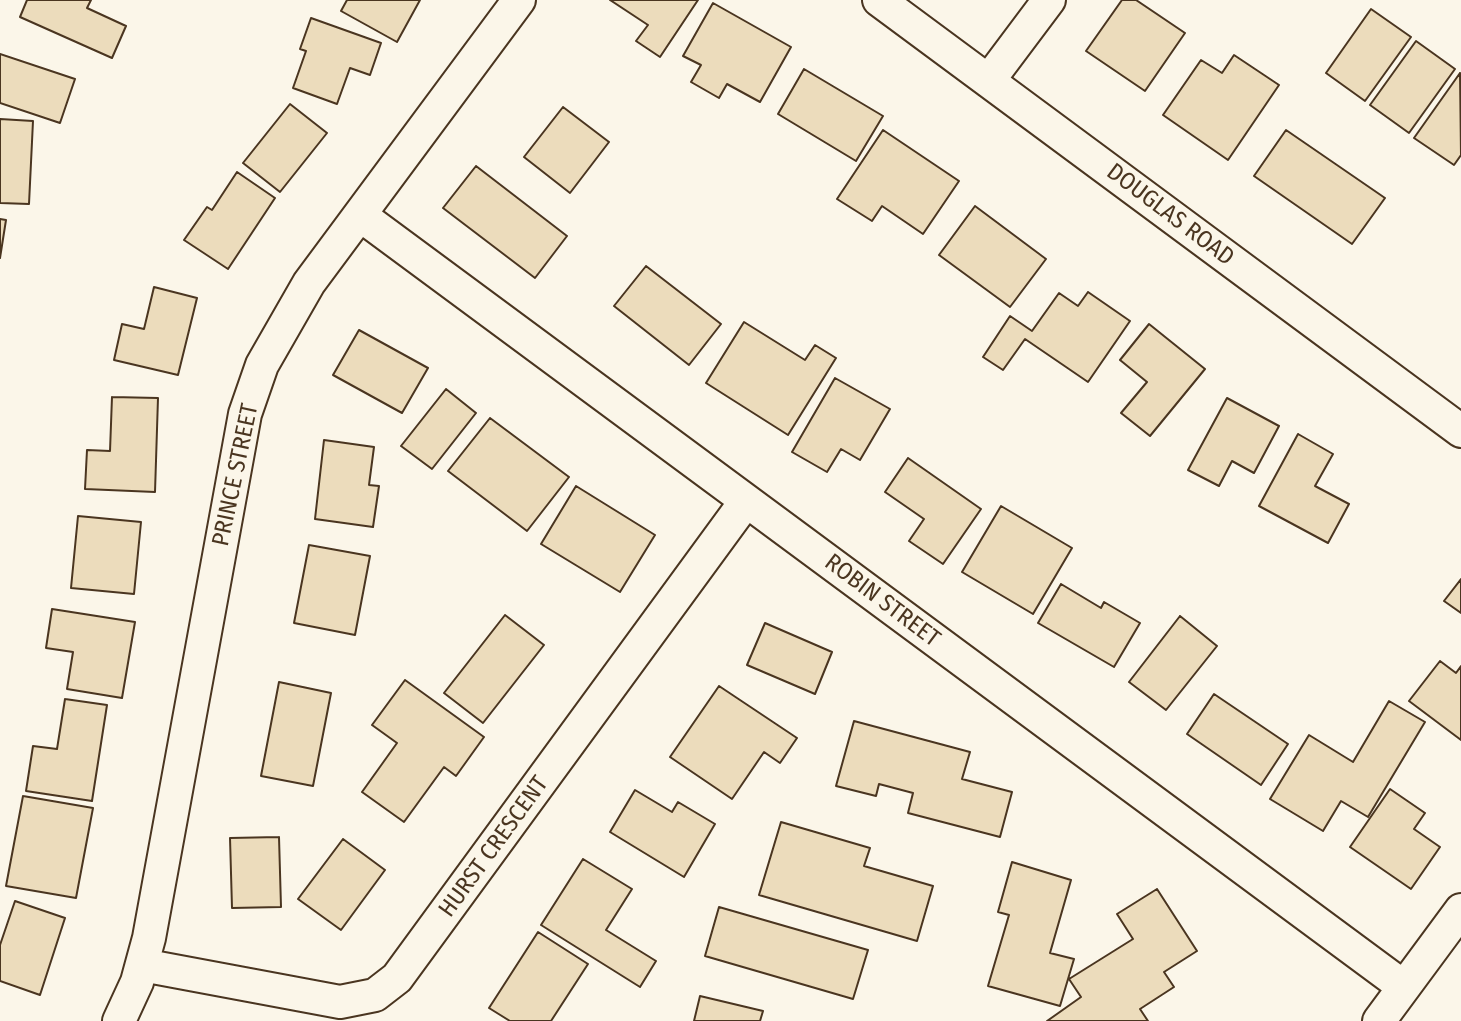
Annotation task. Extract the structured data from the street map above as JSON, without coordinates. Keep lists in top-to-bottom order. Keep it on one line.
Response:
{"streets":{"street":["DOUGLAS ROAD","PRINCE STREET","ROBIN STREET","HURST CRESCENT"]},"crossings":[["PRINCE STREET","ROBIN STREET"],["PRINCE STREET","HURST CRESCENT"],["ROBIN STREET","HURST CRESCENT"]]}
